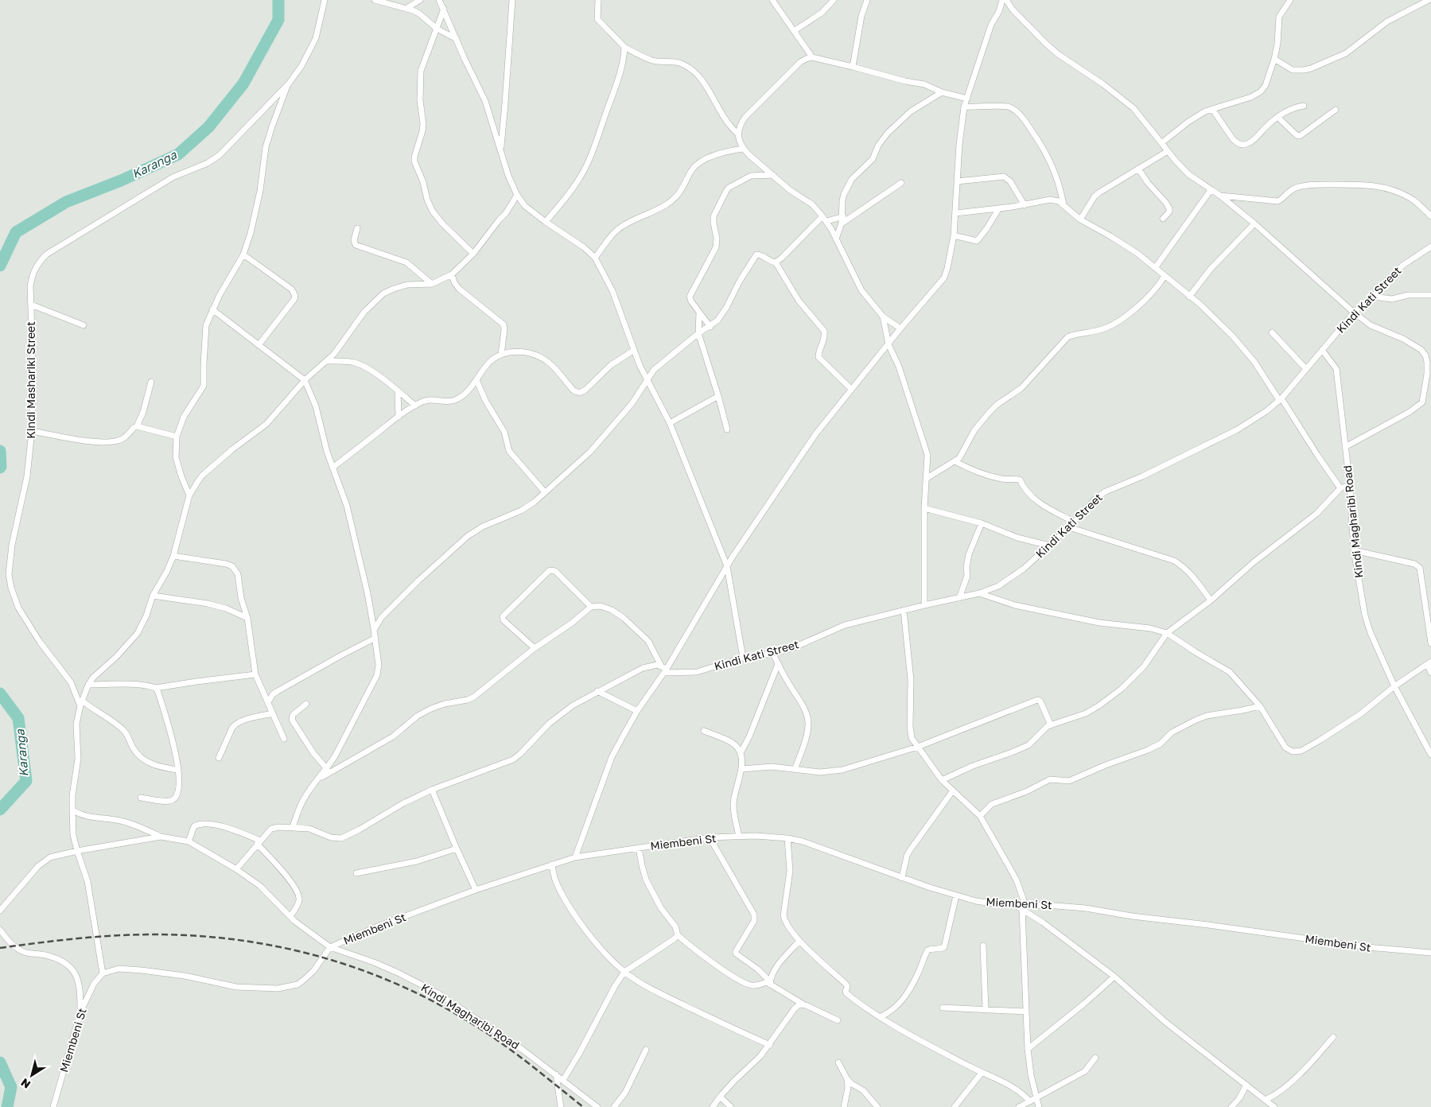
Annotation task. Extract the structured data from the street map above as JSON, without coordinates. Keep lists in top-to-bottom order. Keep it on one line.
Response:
{"streets":{"street":["Kindi Kati Street","Kindi Mashariki Street","Kindi Magharibi Road","Miembeni St"]},"crossings":[["Kindi Kati Street","Kindi Magharibi Road"],["Kindi Magharibi Road","Miembeni St"]],"water":["Karanga"],"north":"bottom left"}
